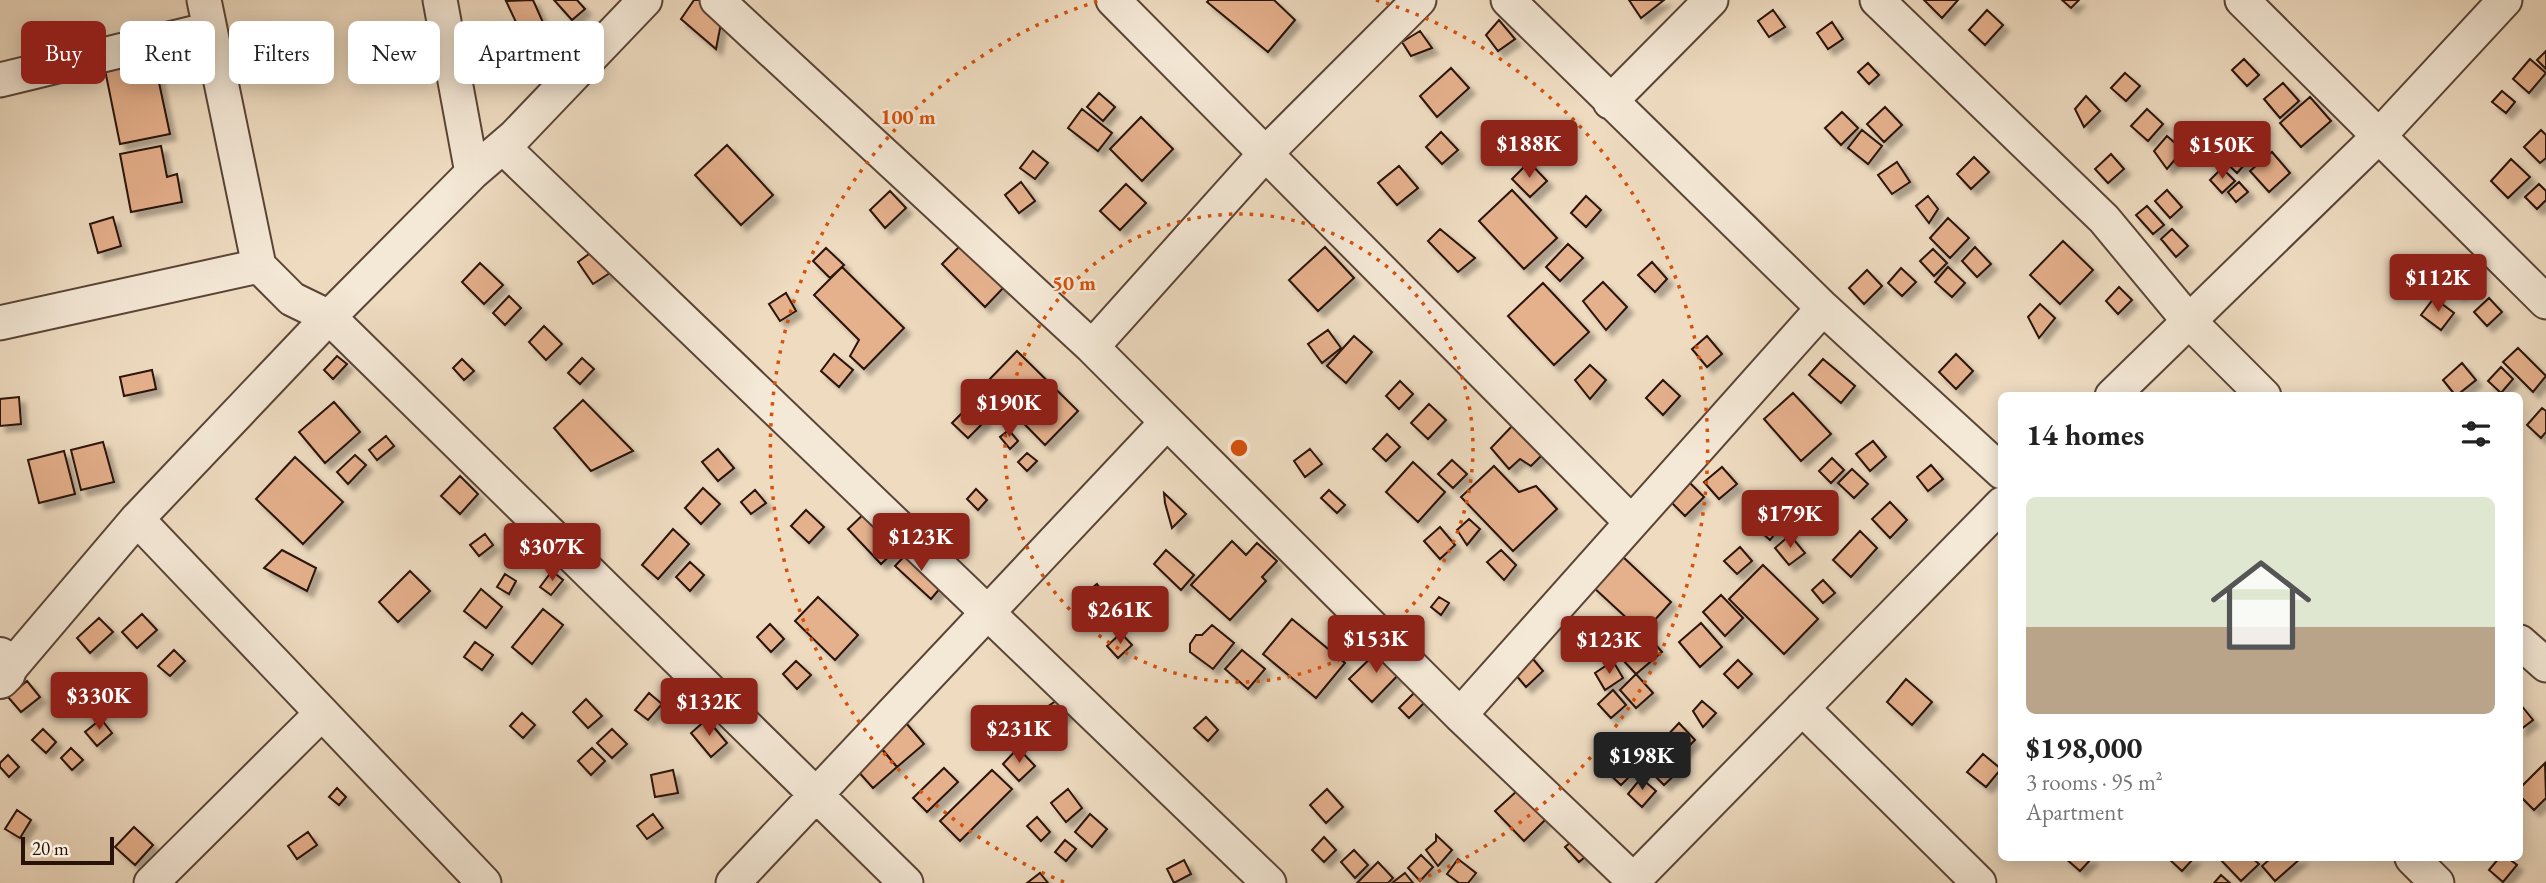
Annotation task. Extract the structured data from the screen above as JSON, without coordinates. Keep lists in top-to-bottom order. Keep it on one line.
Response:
{"scale_bar":"20 m","page":{"chip":["Buy","Rent","Filters","New","Apartment"],"price":["$188K","$150K","$112K","$190K","$179K","$123K","$307K","$261K","$153K","$123K","$330K","$132K","$231K","$198K"],"heading":"14 homes","list":[{"name":"$198,000","note":"3 rooms · 95 m² · Apartment"}],"scale":"20 m"},"rings":["100 m","50 m"]}
